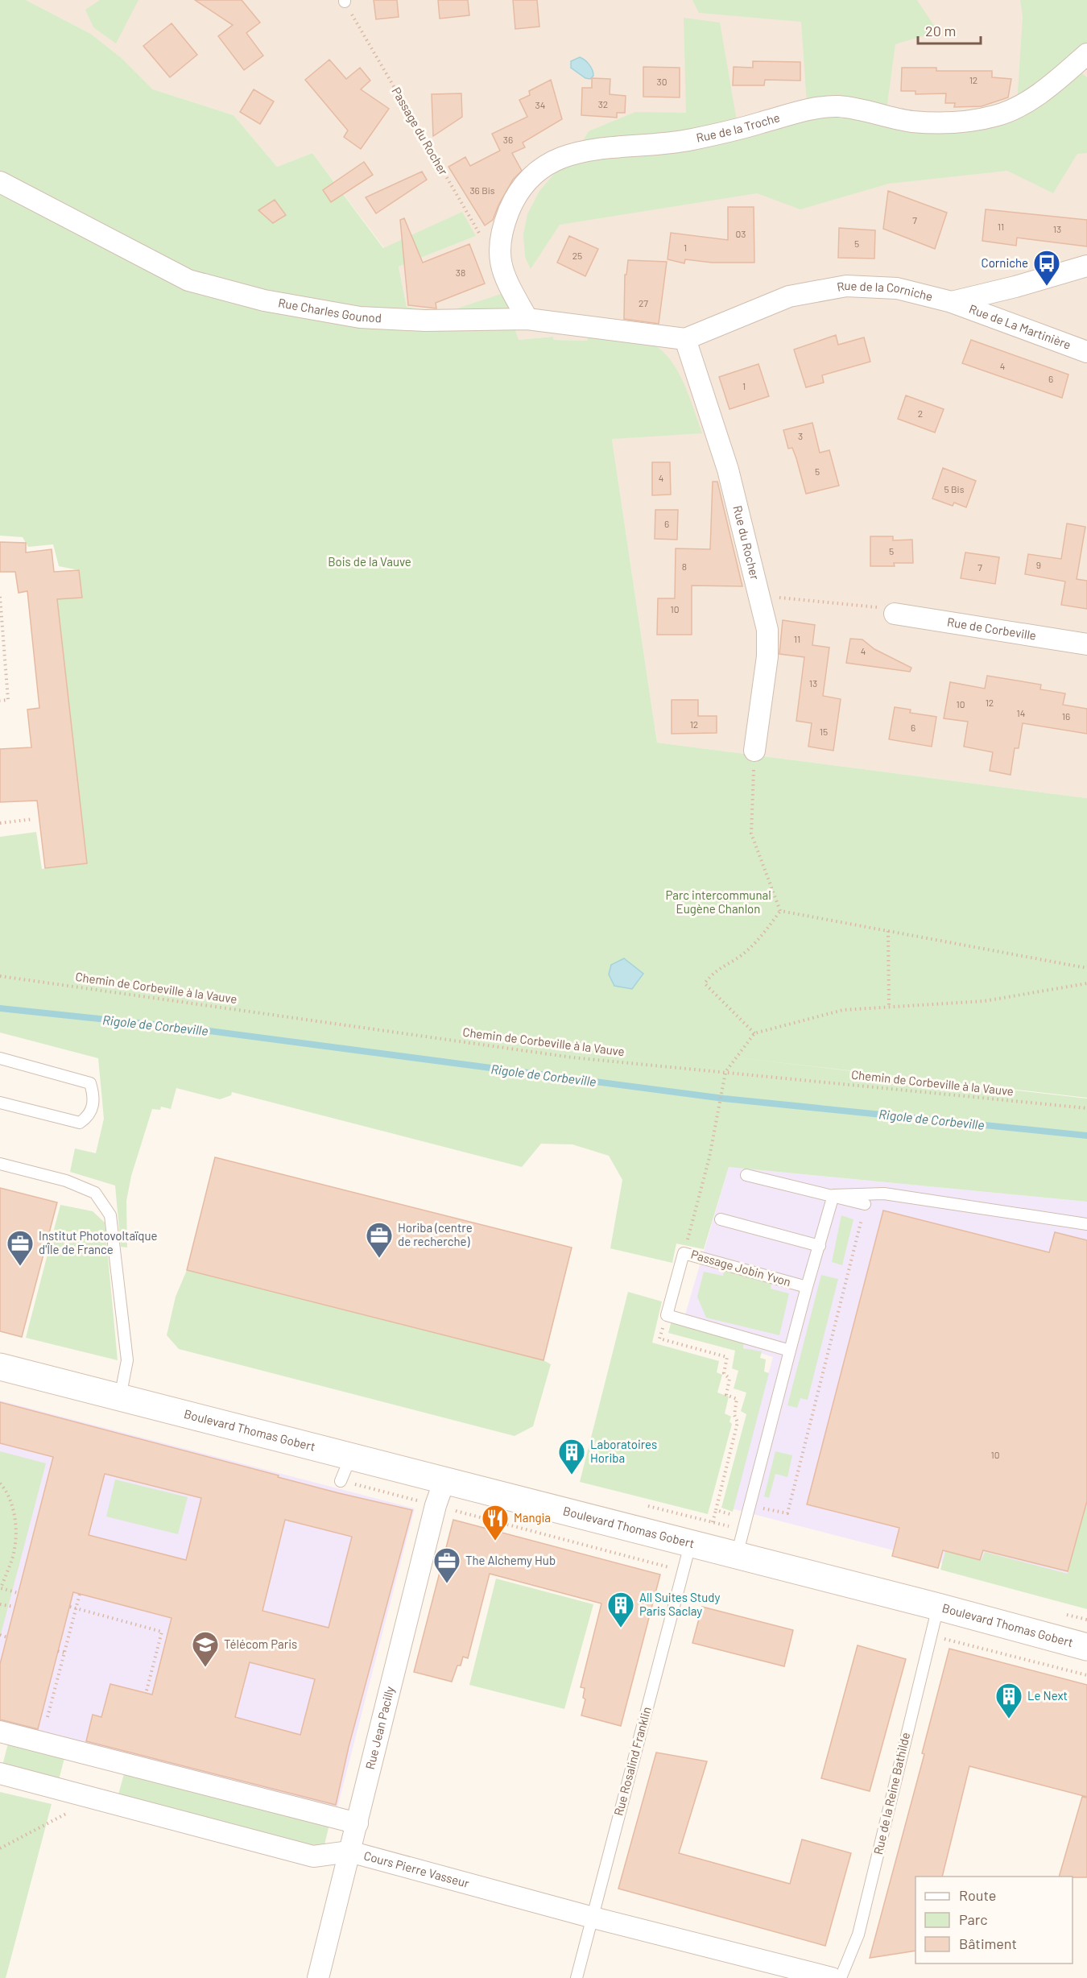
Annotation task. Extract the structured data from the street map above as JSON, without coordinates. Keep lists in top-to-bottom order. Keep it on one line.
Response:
{"streets":{"main road":["Boulevard Thomas Gobert"],"street":["Rue de la Troche","Rue de la Corniche","Rue Charles Gounod","Rue de La Martinière","Rue du Rocher","Rue de Corbeville","Rue Jean Pacilly","Cours Pierre Vasseur"],"lane":["Passage Jobin Yvon","Rue Rosalind Franklin","Rue de la Reine Bathilde"],"path":["Passage du Rocher","Chemin de Corbeville à la Vauve"]},"crossings":[["Rue de la Troche","Passage du Rocher"],["Rue de la Troche","Rue Charles Gounod"],["Rue de la Corniche","Rue Charles Gounod"],["Rue de la Corniche","Rue de La Martinière"],["Rue de la Corniche","Rue du Rocher"],["Rue Charles Gounod","Rue du Rocher"],["Passage Jobin Yvon","Boulevard Thomas Gobert"],["Boulevard Thomas Gobert","Rue Jean Pacilly"],["Boulevard Thomas Gobert","Rue Rosalind Franklin"],["Boulevard Thomas Gobert","Rue de la Reine Bathilde"],["Rue Jean Pacilly","Cours Pierre Vasseur"],["Rue Rosalind Franklin","Cours Pierre Vasseur"]],"water":["Rigole de Corbeville"],"parks":["Bois de la Vauve","Parc intercommunal Eugène Chanlon"],"places":{"bus stop":["Corniche"],"office":["Horiba (centre de recherche)","Institut Photovoltaïque d'Île de France","The Alchemy Hub"],"building":["Laboratoires Horiba","All Suites Study Paris Saclay","Le Next"],"restaurant":["Mangia"],"school or university":["Télécom Paris"]},"house_numbers":["12","30","32","34","36","36 Bis","7","11","13","03","5","1","25","38","27","4","6","1","2","3","5","4","5 Bis","6","5","9","8","7","10","11","4","13","12","10","14","16","12","6","15","10"],"legend":["Route","Parc","Bâtiment"],"scale_bar":"20 m"}
